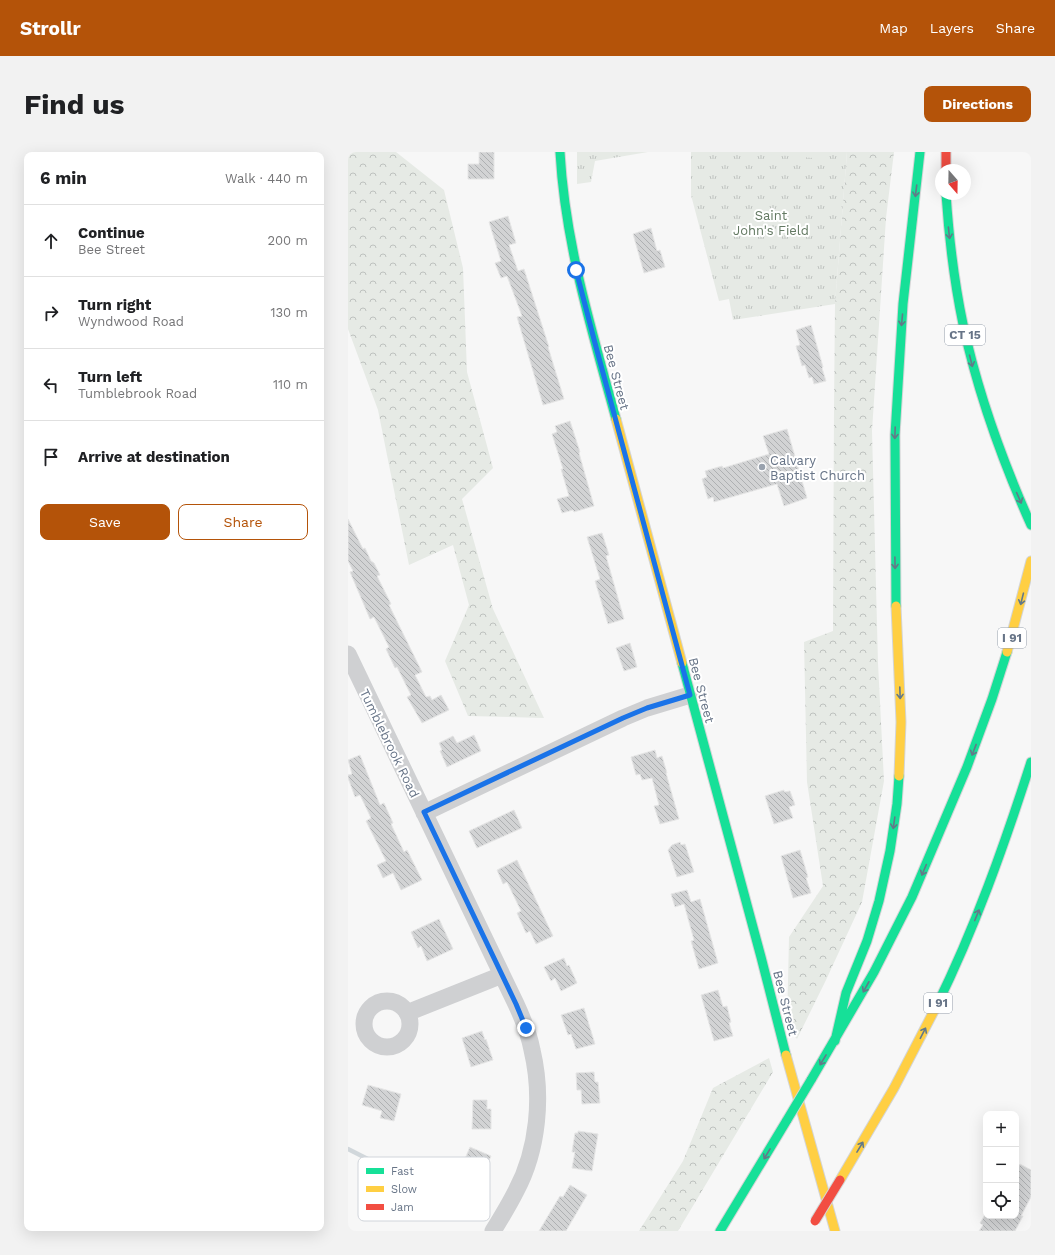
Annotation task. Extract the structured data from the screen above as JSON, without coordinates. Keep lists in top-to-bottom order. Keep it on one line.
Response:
{"streets":{"main road":["CT 15","Bee Street","I 91"],"street":["Tumblebrook Road"]},"parks":["Saint John's Field"],"places":["Calvary Baptist Church"],"legend":["Fast","Slow","Jam"],"north":"bottom","page":{"header":"Strollr","nav":["Map","Layers","Share"],"buttons":["Directions",["Save","Share"]],"title":"Find us","heading":["6 min","Walk · 440 m"],"list":[["Continue","Bee Street","200 m"],["Turn right","Wyndwood Road","130 m"],["Turn left","Tumblebrook Road","110 m"],"Arrive at destination"],"map_buttons":["+","−"]}}
